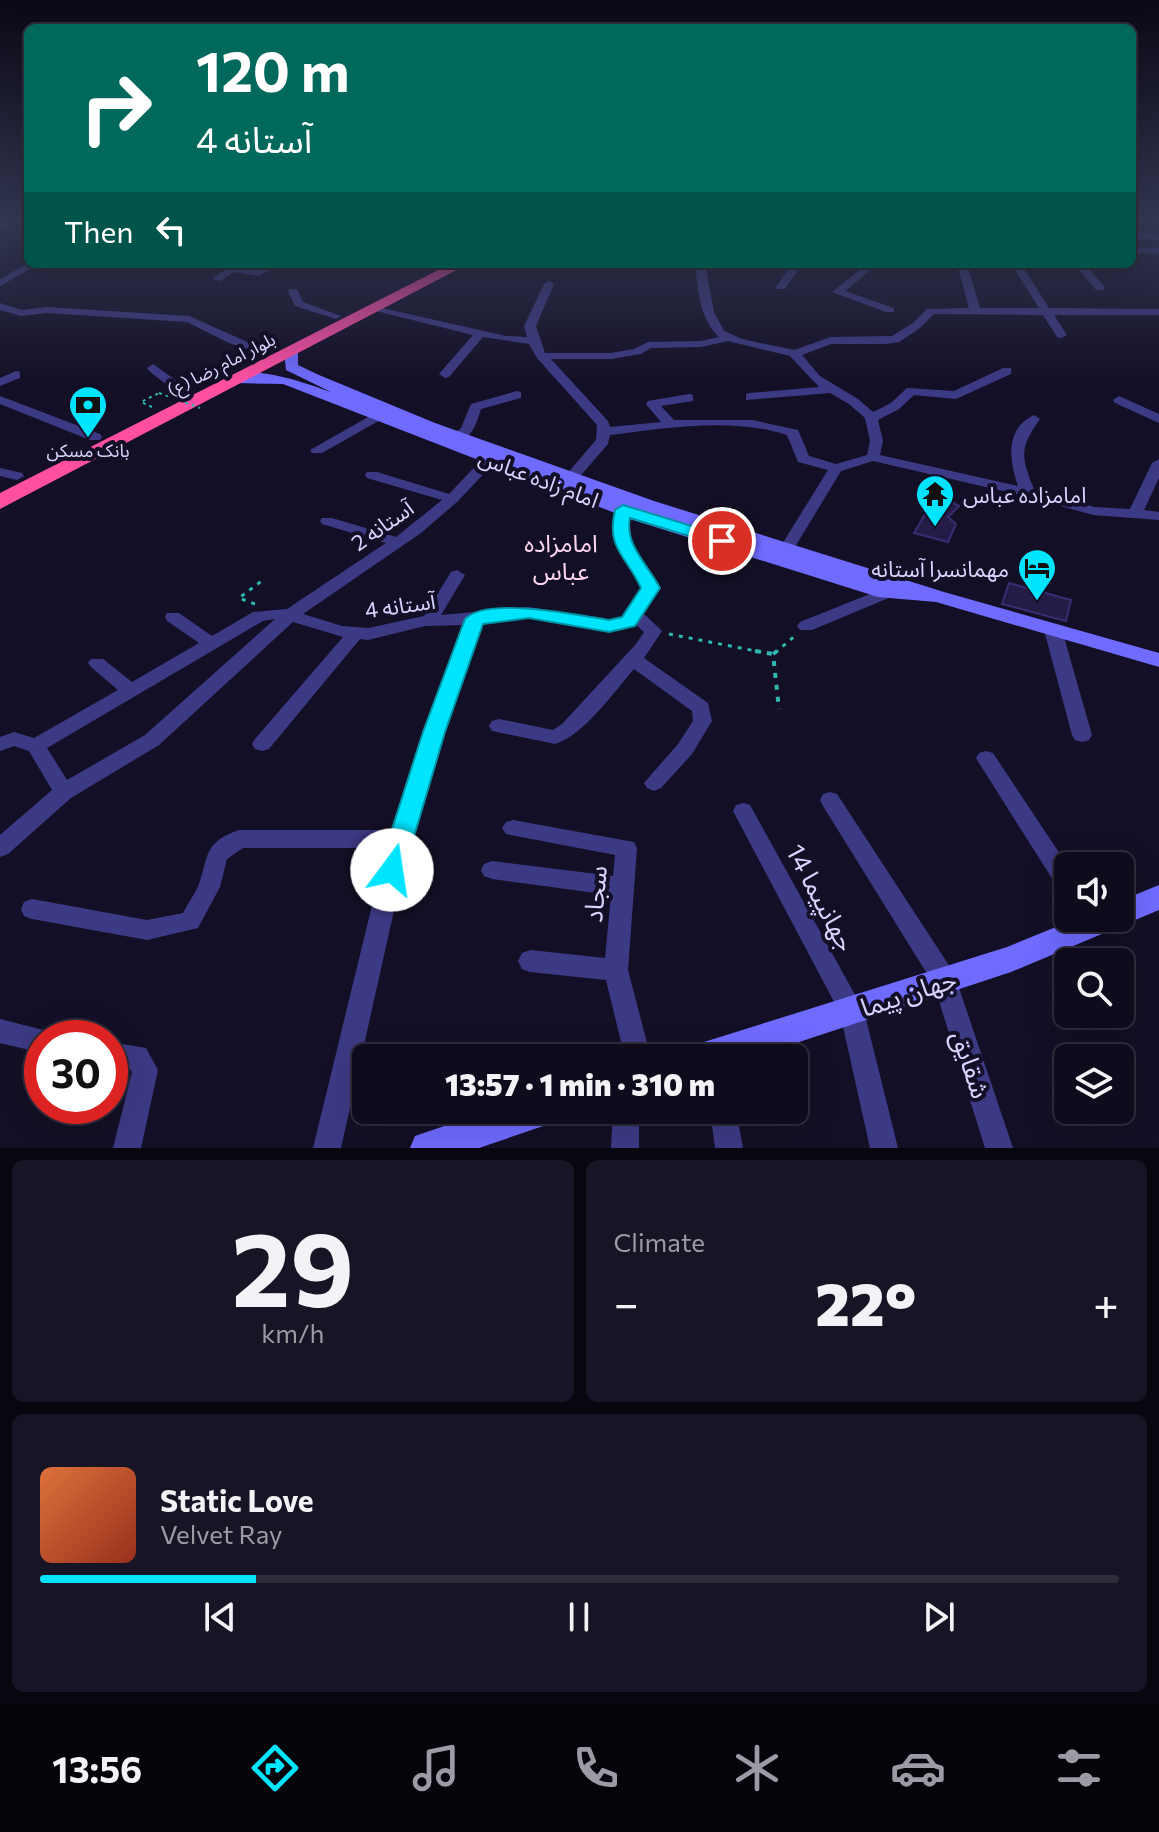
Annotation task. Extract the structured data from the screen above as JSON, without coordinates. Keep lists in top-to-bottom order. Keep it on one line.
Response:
{"streets":{"highway":["بلوار امام رضا (ع)"],"street":["امام زاده عباس","آستانه 2","آستانه 4","سجاد","جهانپیما 14","جهان پیما","شقایق"]},"crossings":[["بلوار امام رضا (ع)","امام زاده عباس"],["امام زاده عباس","آستانه 2"],["آستانه 2","آستانه 4"],["جهانپیما 14","جهان پیما"],["جهان پیما","شقایق"]],"districts":["امامزاده عباس"],"places":{"bank":["بانک مسکن"],"temple":["امامزاده عباس"],"hotel":["مهمانسرا آستانه"]},"page":{"turn":["120 m","آستانه 4"],"then":"Then","limit":"30","trip":"13:57 · 1 min · 310 m","tile":[["29","km/h"],"Climate"],"heat":["−","22°","+"],"song":["Static Love","Velvet Ray"],"tabs":"13:56"}}
